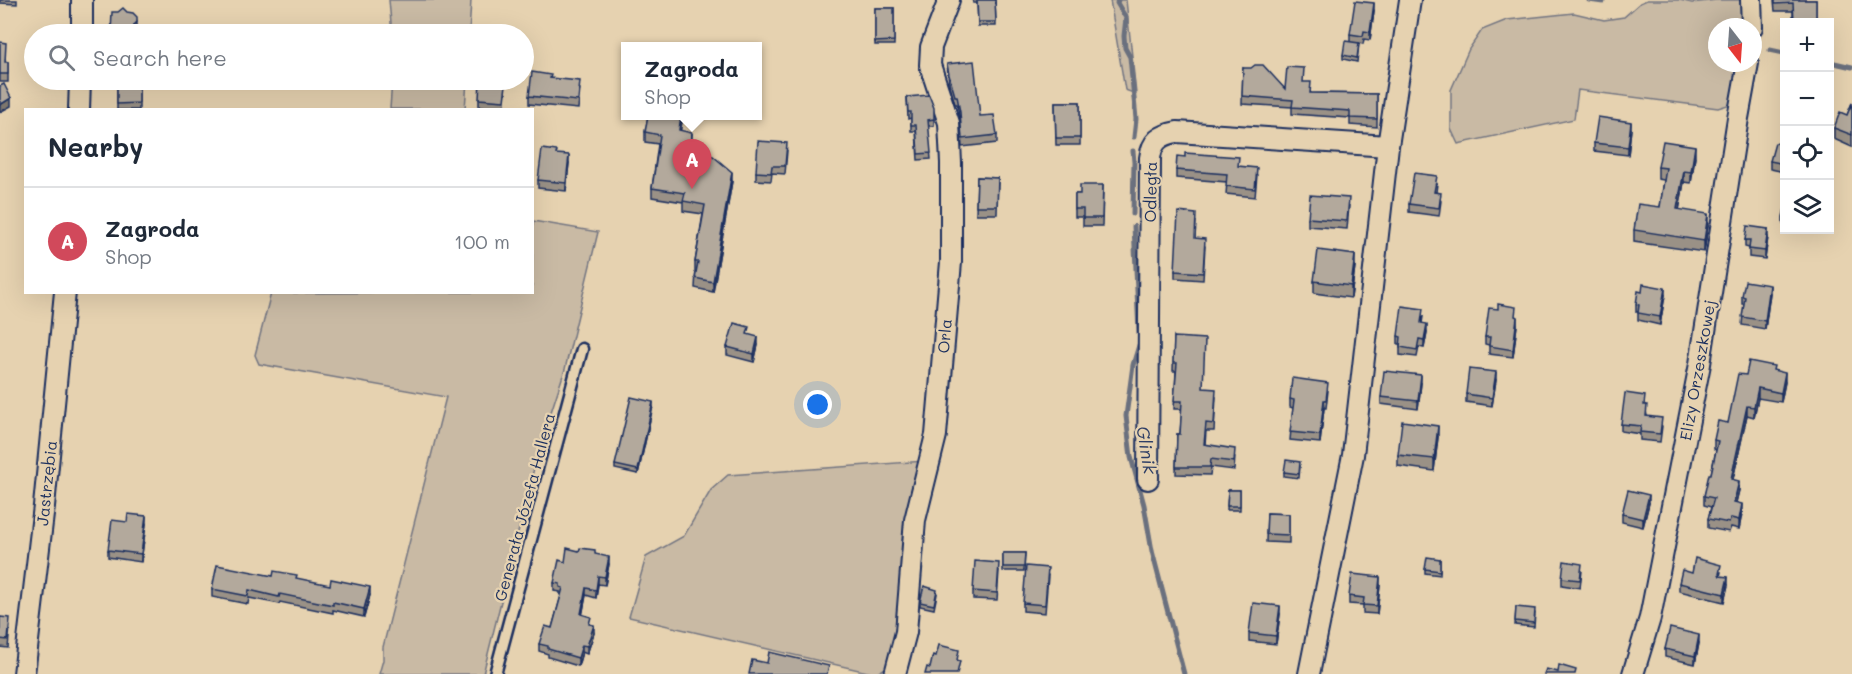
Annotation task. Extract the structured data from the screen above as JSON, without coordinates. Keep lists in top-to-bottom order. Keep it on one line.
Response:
{"streets":{"street":["Odległa","Orla","Elizy Orzeszkowej","Jastrzębia"],"lane":["Generała Józefa Hallera"]},"water":["Glinik"],"north":"bottom","page":{"map_buttons":["+","−"],"search":"Search here","popup":["Zagroda","Shop"],"heading":"Nearby","pins":"A","list":[{"mark":"A","name":"Zagroda","note":"Shop","value":"100 m"}]}}
